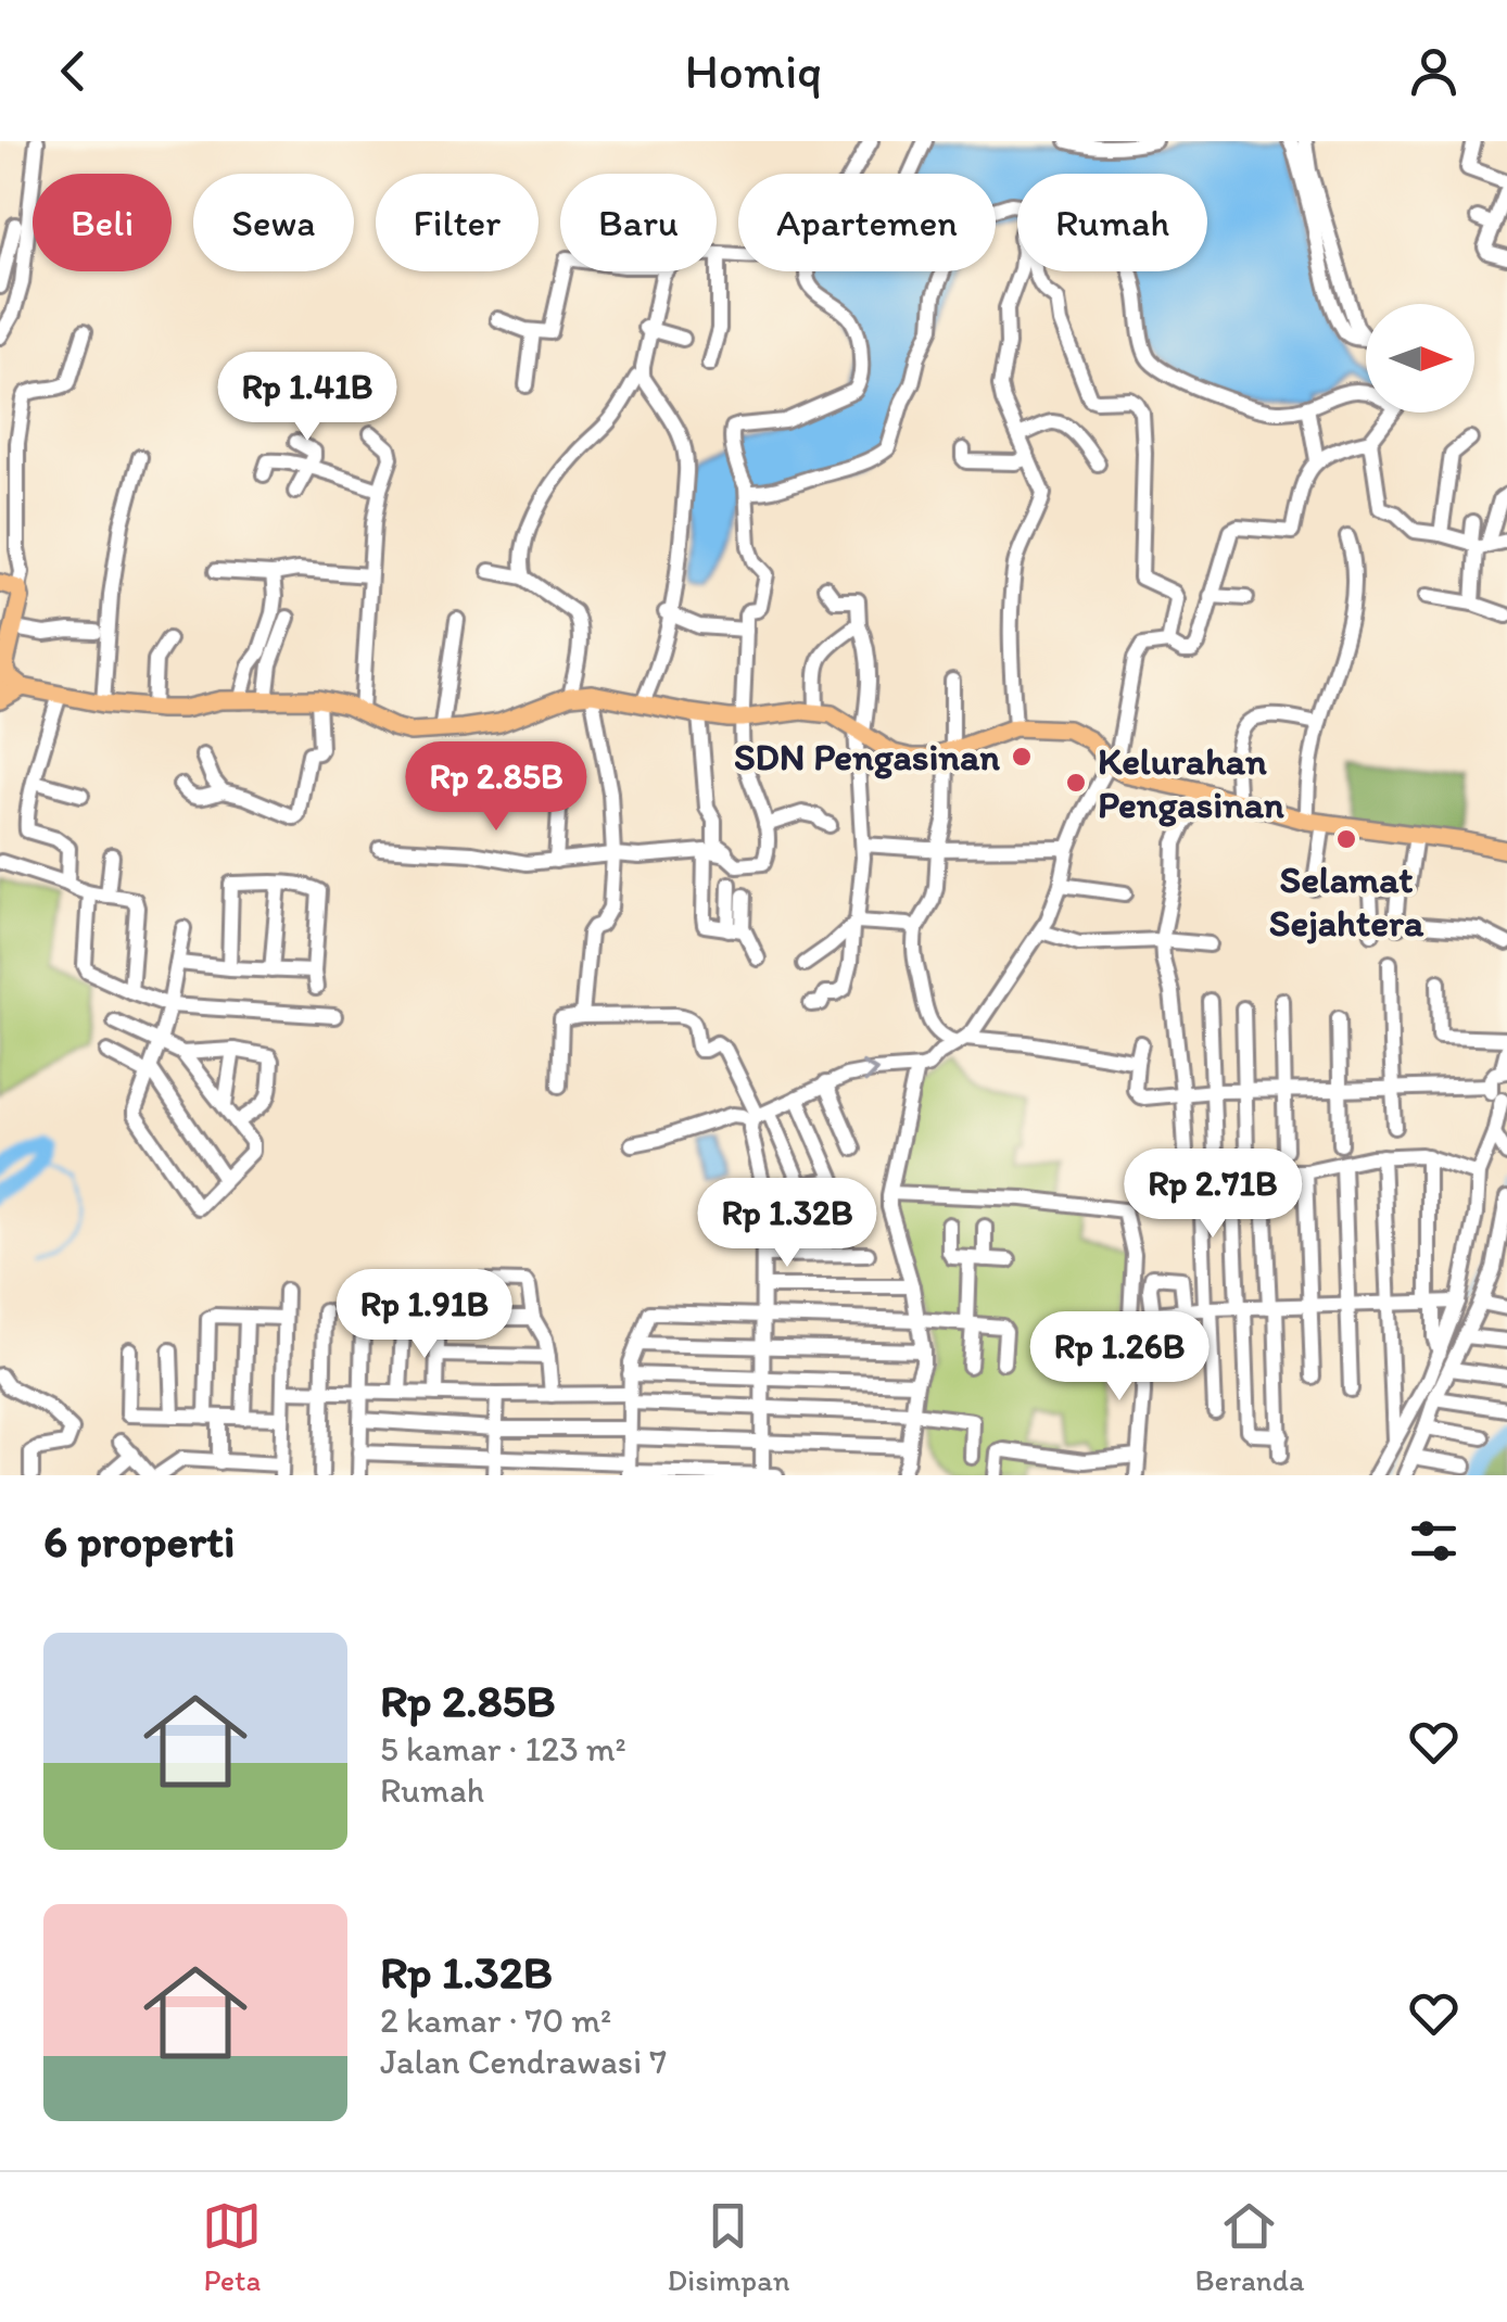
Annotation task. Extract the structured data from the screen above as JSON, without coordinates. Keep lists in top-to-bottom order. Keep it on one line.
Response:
{"places":["SDN Pengasinan","Kelurahan Pengasinan","Selamat Sejahtera"],"north":"right","page":{"header":"Homiq","chip":["Beli","Sewa","Filter","Baru","Apartemen","Rumah"],"price":["Rp 1.41B","Rp 2.85B","Rp 2.71B","Rp 1.32B","Rp 1.91B","Rp 1.26B"],"heading":"6 properti","list":[{"name":"Rp 2.85B","note":"5 kamar · 123 m² · Rumah"},{"name":"Rp 1.32B","note":"2 kamar · 70 m² · Jalan Cendrawasi 7"}],"tabs":["Peta","Disimpan","Beranda"]}}
